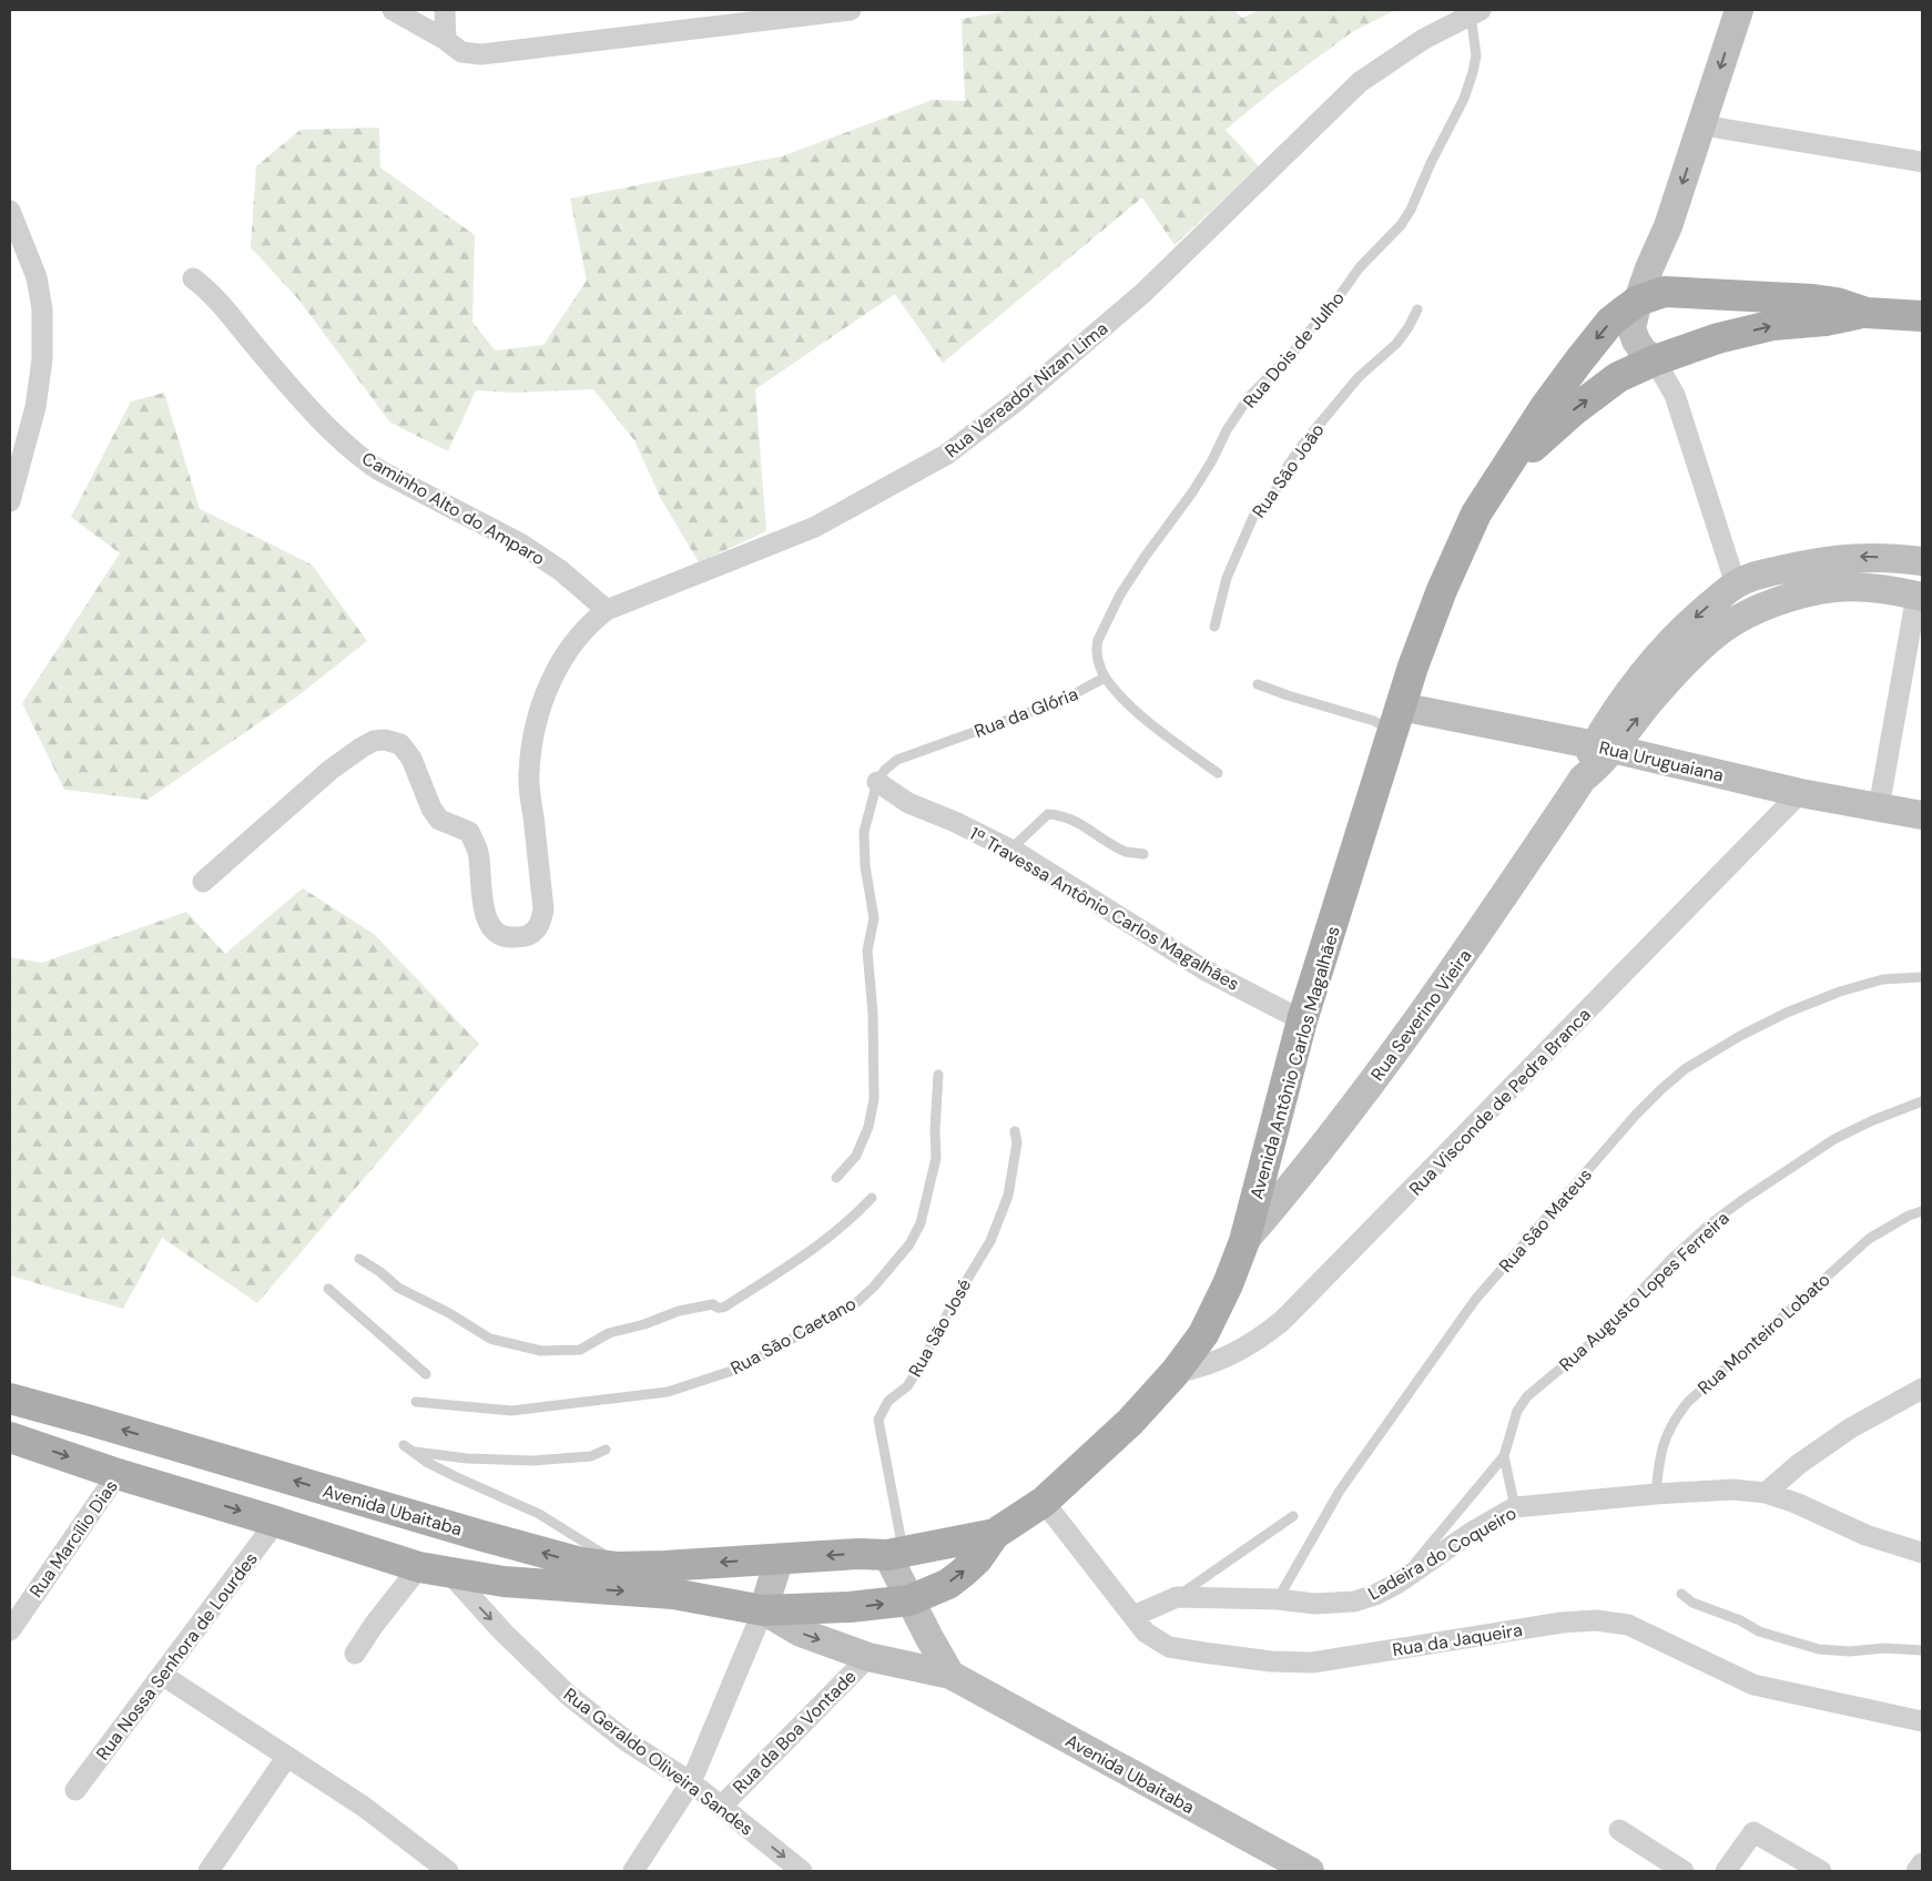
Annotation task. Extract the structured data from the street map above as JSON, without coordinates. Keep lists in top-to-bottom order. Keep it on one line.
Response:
{"streets":{"main road":["Rua Uruguaiana","Rua Severino Vieira","Avenida Antônio Carlos Magalhães","Avenida Ubaitaba"],"street":["Rua Vereador Nizan Lima","Caminho Alto do Amparo","1ª Travessa Antônio Carlos Magalhães","Rua Visconde de Pedra Branca","Rua Marcílio Dias","Ladeira do Coqueiro","Rua da Jaqueira","Rua Nossa Senhora de Lourdes","Rua da Boa Vontade","Rua Geraldo Oliveira Sandes"],"lane":["Rua Dois de Julho","Rua São João","Rua da Glória","Rua São Mateus","Rua Augusto Lopes Ferreira","Rua São José","Rua Monteiro Lobato","Rua São Caetano"]},"crossings":[["Rua Dois de Julho","Rua Vereador Nizan Lima"],["Rua Dois de Julho","Rua da Glória"],["Rua Vereador Nizan Lima","Caminho Alto do Amparo"],["Rua da Glória","1ª Travessa Antônio Carlos Magalhães"],["Rua Uruguaiana","Rua Severino Vieira"],["Rua Uruguaiana","Avenida Antônio Carlos Magalhães"],["Rua Uruguaiana","Rua Visconde de Pedra Branca"],["1ª Travessa Antônio Carlos Magalhães","Avenida Antônio Carlos Magalhães"],["Rua Severino Vieira","Avenida Antônio Carlos Magalhães"],["Avenida Antônio Carlos Magalhães","Rua Visconde de Pedra Branca"],["Avenida Antônio Carlos Magalhães","Rua São José"],["Avenida Antônio Carlos Magalhães","Avenida Ubaitaba"],["Avenida Antônio Carlos Magalhães","Rua da Jaqueira"],["Rua São Mateus","Ladeira do Coqueiro"],["Rua Augusto Lopes Ferreira","Ladeira do Coqueiro"],["Rua São José","Avenida Ubaitaba"],["Rua Monteiro Lobato","Ladeira do Coqueiro"],["Avenida Ubaitaba","Rua Marcílio Dias"],["Avenida Ubaitaba","Rua Nossa Senhora de Lourdes"],["Avenida Ubaitaba","Rua da Boa Vontade"],["Avenida Ubaitaba","Rua Geraldo Oliveira Sandes"],["Ladeira do Coqueiro","Rua da Jaqueira"],["Rua da Boa Vontade","Rua Geraldo Oliveira Sandes"]],"one_way":["Rua Geraldo Oliveira Sandes"]}
